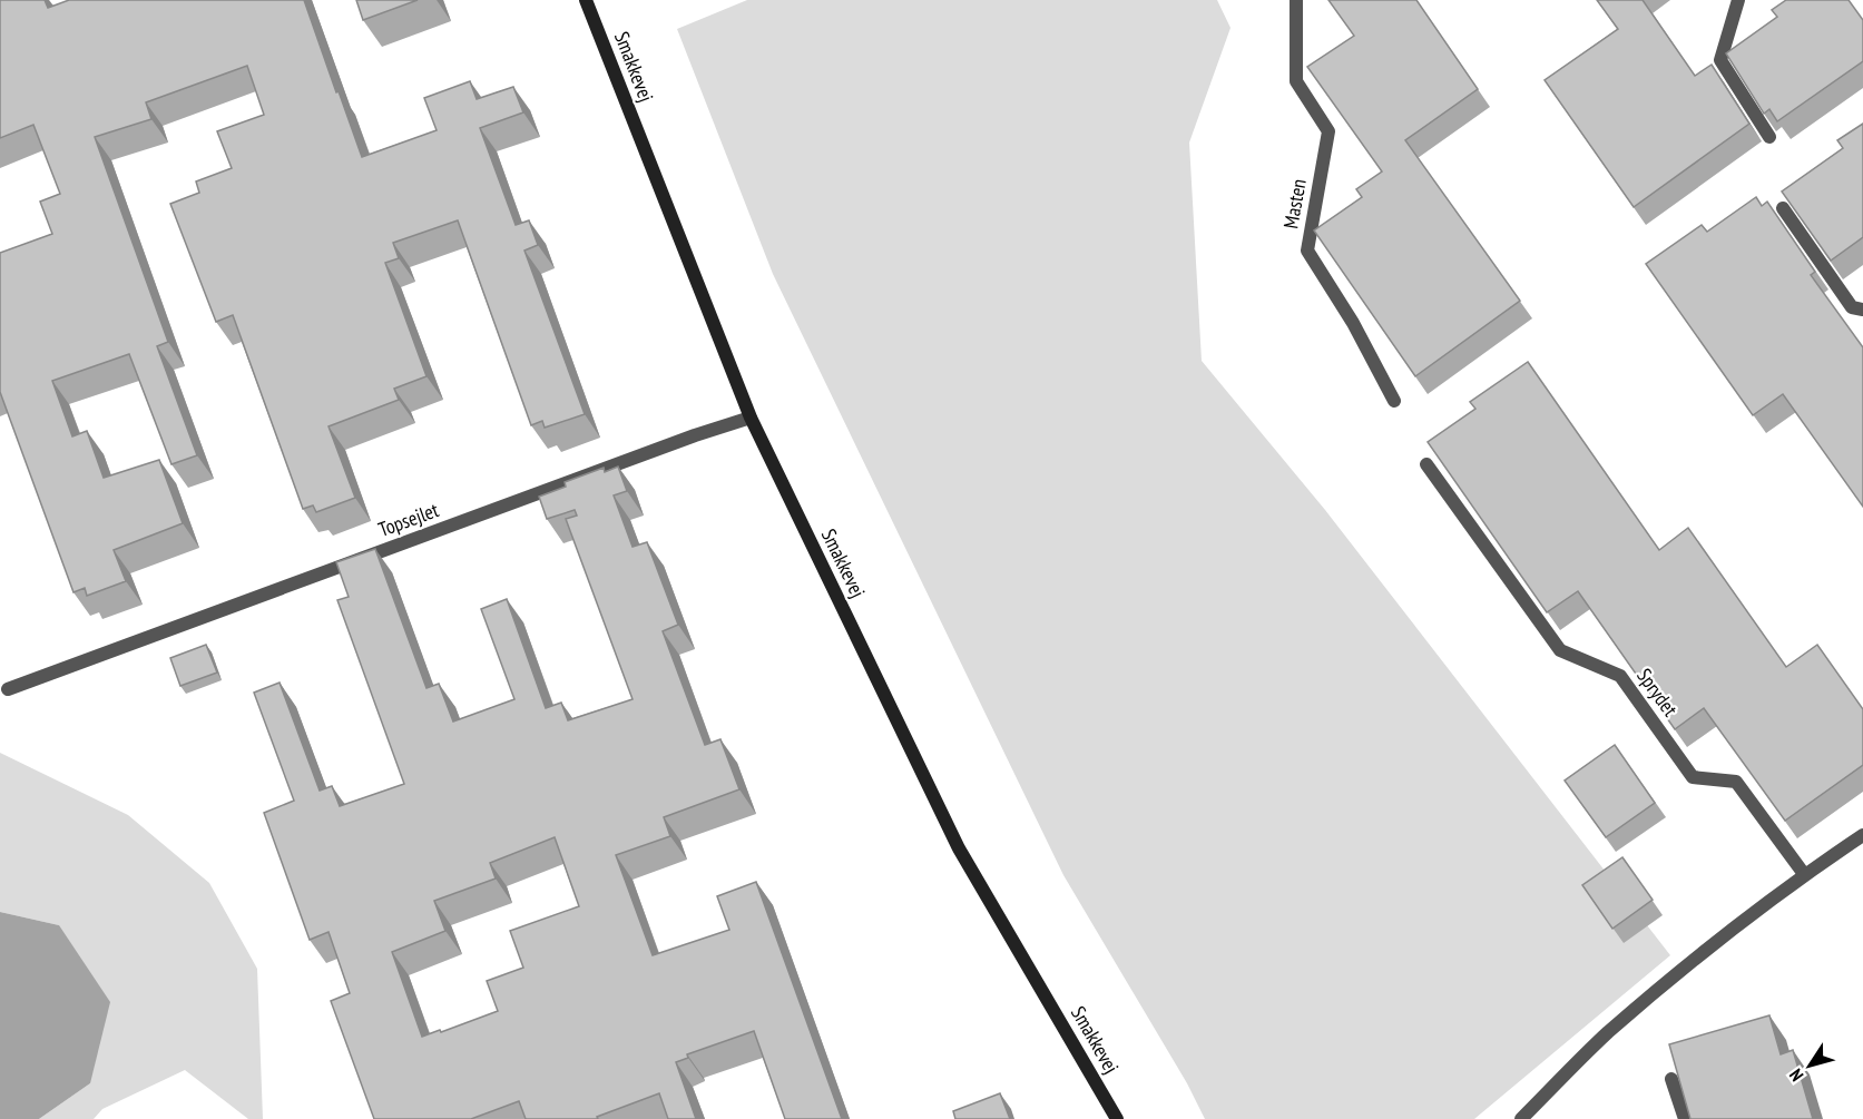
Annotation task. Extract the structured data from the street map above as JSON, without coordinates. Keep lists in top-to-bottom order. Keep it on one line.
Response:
{"streets":{"street":["Smakkevej","Masten","Topsejlet","Sprydet"]},"crossings":[["Smakkevej","Topsejlet"]],"north":"bottom left"}
